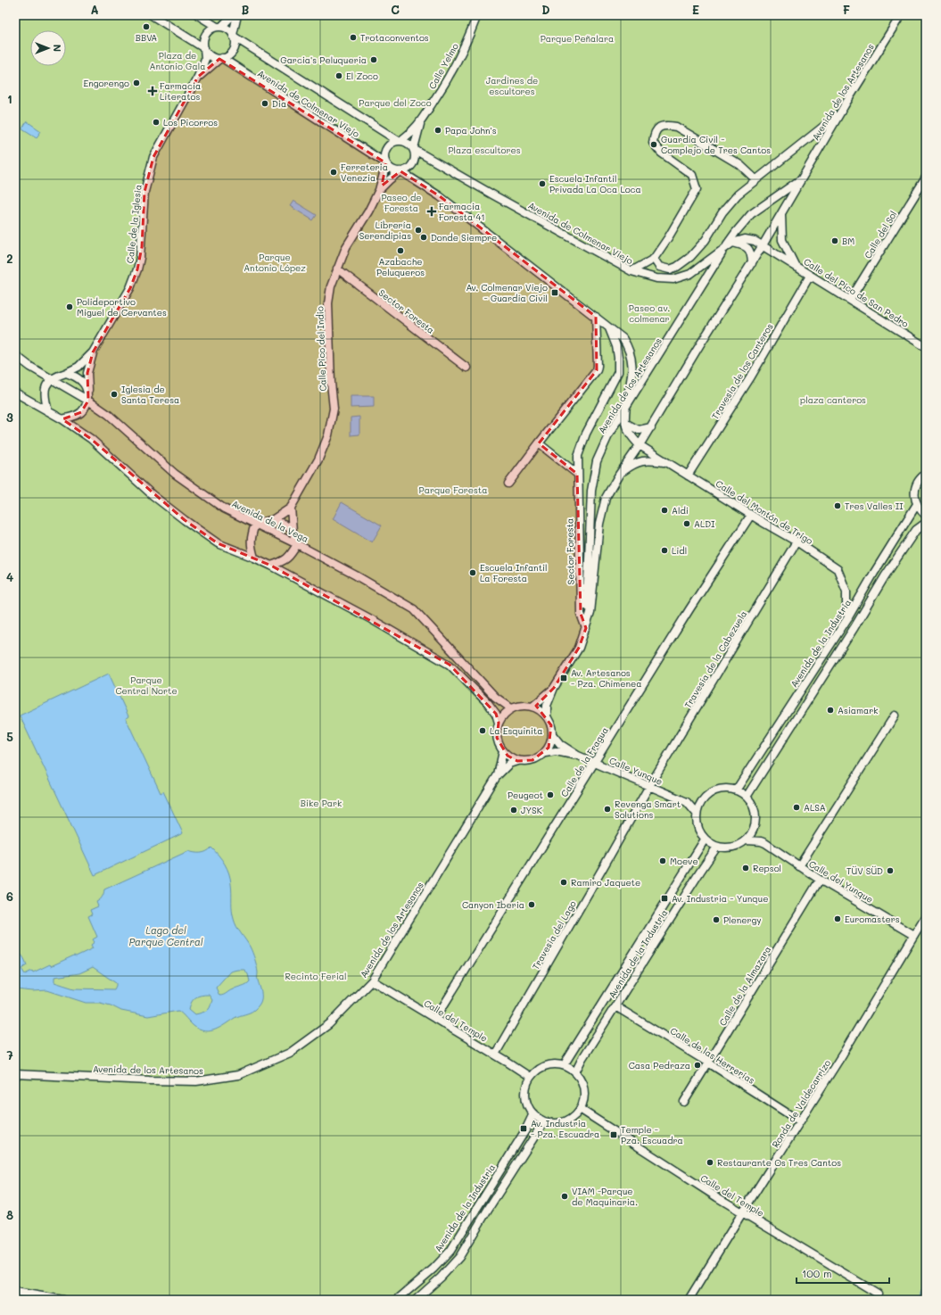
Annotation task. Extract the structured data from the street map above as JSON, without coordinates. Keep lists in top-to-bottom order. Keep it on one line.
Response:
{"streets":{"street":["Calle Yelmo","Avenida de los Artesanos","Avenida de Colmenar Viejo","Calle de la Iglesia","Calle del Sol","Calle del Pico de San Pedro","Sector Foresta","Calle Pico del Indio","Travesía de los Canteros","Calle del Montón de Trigo","Avenida de la Vega","Avenida de la Industria","Travesía de la Cabezuela","Calle de la Fragua","Calle Yunque","Calle del Yunque","Travesía del Lago","Calle de la Almazara","Calle del Temple","Calle de las Herrerías","Ronda de Valdecarrizo"]},"crossings":[["Avenida de los Artesanos","Avenida de Colmenar Viejo"],["Avenida de los Artesanos","Calle del Pico de San Pedro"],["Avenida de los Artesanos","Sector Foresta"],["Avenida de los Artesanos","Calle del Montón de Trigo"],["Avenida de los Artesanos","Avenida de la Vega"],["Avenida de los Artesanos","Calle Yunque"],["Avenida de los Artesanos","Calle del Temple"],["Avenida de Colmenar Viejo","Calle de la Iglesia"],["Avenida de Colmenar Viejo","Calle del Pico de San Pedro"],["Avenida de Colmenar Viejo","Calle Pico del Indio"],["Calle de la Iglesia","Avenida de la Vega"],["Calle del Sol","Calle del Pico de San Pedro"],["Calle del Pico de San Pedro","Travesía de los Canteros"],["Sector Foresta","Calle Pico del Indio"],["Calle Pico del Indio","Avenida de la Vega"],["Travesía de los Canteros","Calle del Montón de Trigo"],["Calle del Montón de Trigo","Avenida de la Industria"],["Calle del Montón de Trigo","Travesía de la Cabezuela"],["Calle del Montón de Trigo","Calle de la Fragua"],["Avenida de la Vega","Calle Yunque"],["Avenida de la Industria","Calle Yunque"],["Avenida de la Industria","Calle del Yunque"],["Avenida de la Industria","Calle del Temple"],["Avenida de la Industria","Calle de las Herrerías"],["Travesía de la Cabezuela","Calle Yunque"],["Travesía de la Cabezuela","Travesía del Lago"],["Calle de la Fragua","Calle Yunque"],["Calle de la Fragua","Calle del Temple"],["Calle Yunque","Calle del Yunque"],["Calle Yunque","Travesía del Lago"],["Calle del Yunque","Calle de la Almazara"],["Calle del Yunque","Ronda de Valdecarrizo"],["Travesía del Lago","Calle del Temple"],["Calle de la Almazara","Calle de las Herrerías"],["Calle del Temple","Ronda de Valdecarrizo"],["Calle de las Herrerías","Ronda de Valdecarrizo"]],"water":["Lago del Parque Central"],"parks":["Parque Peñalara","Plaza de Antonio Gala","Jardines de escultores","Parque del Zoco","Plaza escultores","Paseo de Foresta","Parque Antonio López","Paseo av. colmenar","plaza canteros","Parque Foresta","Parque Central Norte","Bike Park","Recinto Ferial"],"places":{"other":["BBVA","Trotaconventos","Garcia's Peluqueria","El Zoco","Engorengo","Dia","Los Picorros","Papa John's","Guardia Civil - Complejo de Tres Cantos","Ferreteria Venezia","Escuela Infantil Privada La Oca Loca","Librería Serendipias","Donde Siempre","BM","Azabache Peluqueros","Polideportivo Miguel de Cervantes","Iglesia de Santa Teresa","Tres Valles II","Aldi","ALDI","Lidl","Escuela Infantil La Foresta","Asiamark","La Esquinita","Peugeot","ALSA","Revenga Smart Solutions","JYSK","Moeve","Repsol","TÜV SÜD","Ramiro Jaquete","Canyon Iberia","Euromasters","Plenergy","Casa Pedraza","Restaurante Os Tres Cantos","VIAM -Parque de Maquinaria."],"health":["Farmacia Literatos","Farmacia Foresta 41"],"transit":["Av. Colmenar Viejo - Guardia Civil","Av. Artesanos - Pza. Chimenea","Av. Industria - Yunque","Av. Industria - Pza. Escuadra","Temple - Pza. Escuadra"]},"scale_bar":"100 m","north":"right","grid":{"columns":["A","B","C","D","E","F"],"rows":["1","2","3","4","5","6","7","8"]}}
